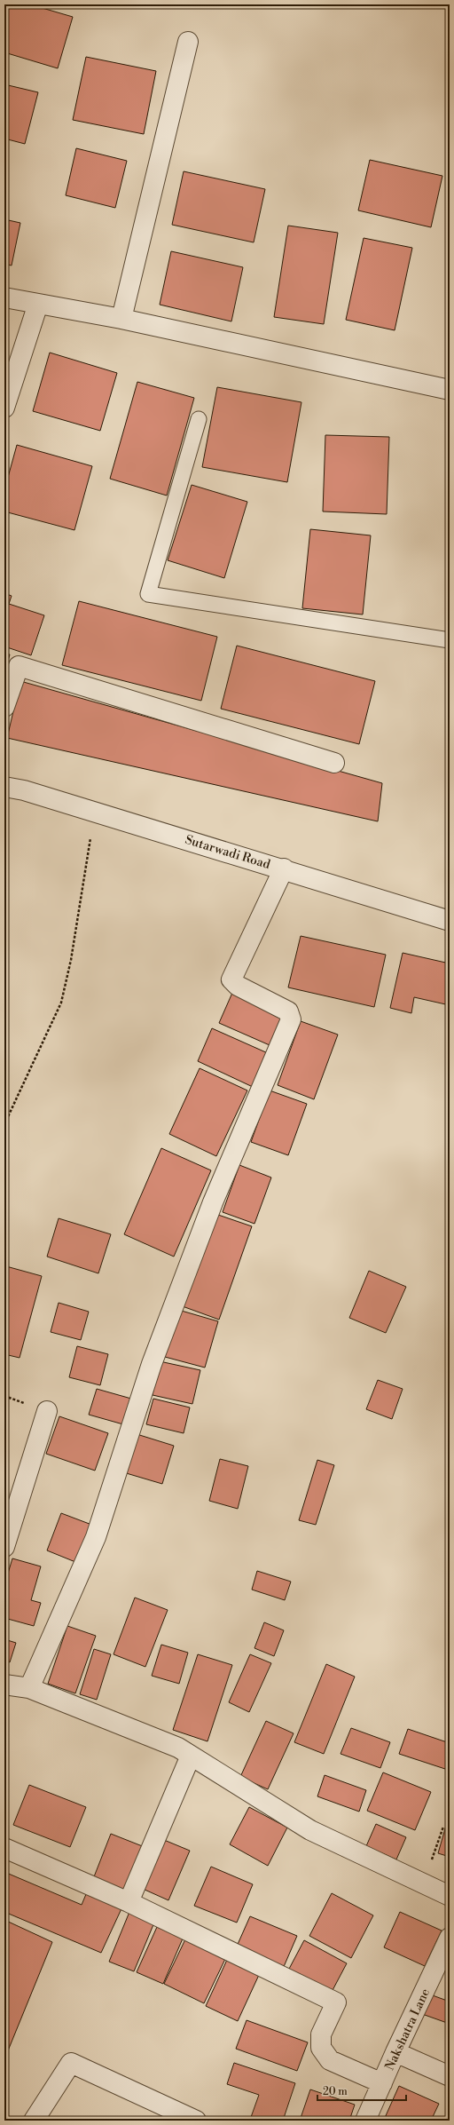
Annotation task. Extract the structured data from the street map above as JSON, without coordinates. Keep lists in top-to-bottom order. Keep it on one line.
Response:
{"streets":{"street":["Sutarwadi Road","Nakshatra Lane"]},"scale_bar":"20 m"}
